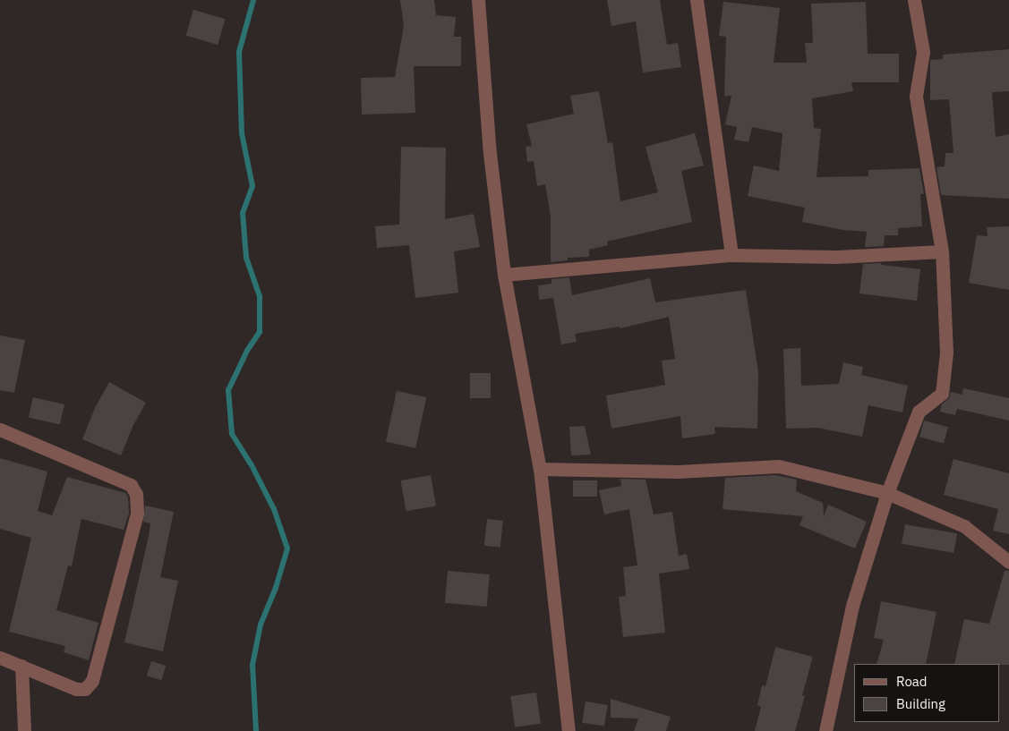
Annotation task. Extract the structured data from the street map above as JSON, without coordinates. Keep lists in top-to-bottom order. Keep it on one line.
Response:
{"legend":["Road","Building"]}
